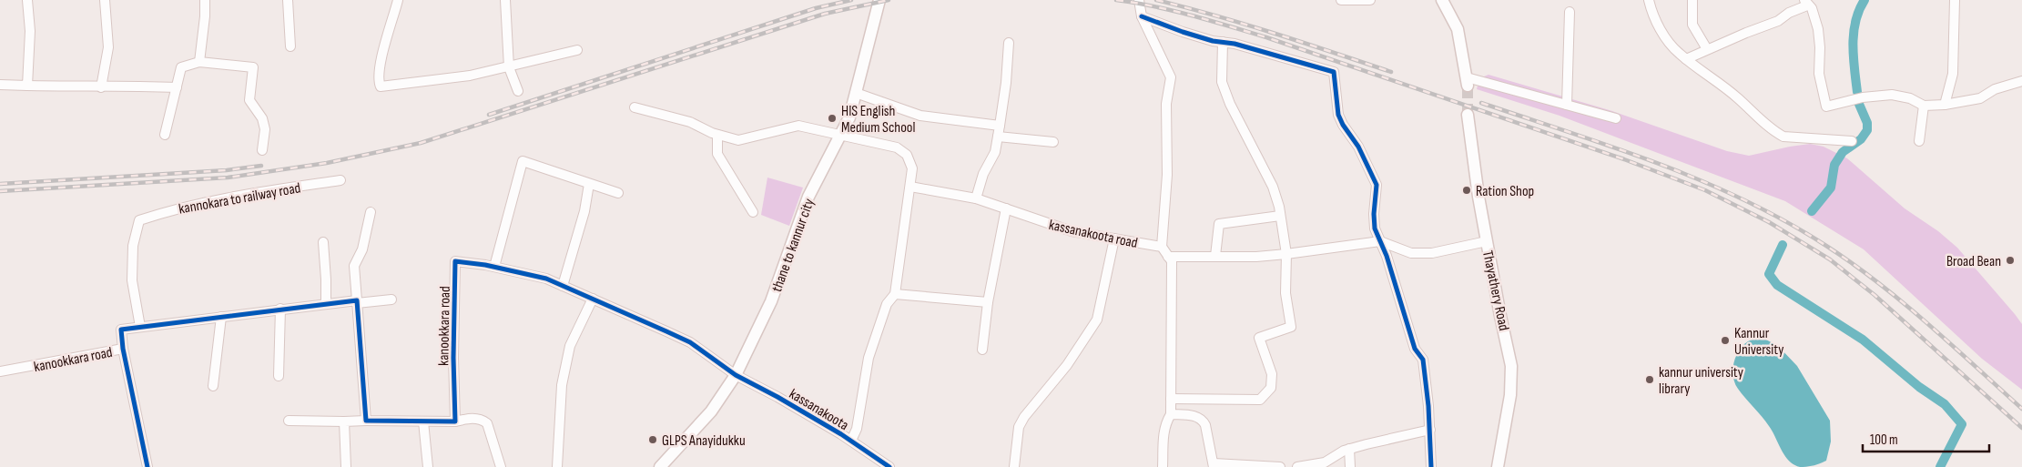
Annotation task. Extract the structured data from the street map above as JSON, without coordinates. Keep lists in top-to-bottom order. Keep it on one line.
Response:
{"streets":{"street":["kannokara to railway road","kassanakoota road","thane to kannur city","Thayathery Road","kanookkara road","kassanakoota"]},"crossings":[["kannokara to railway road","kanookkara road"],["thane to kannur city","kanookkara road"],["thane to kannur city","kassanakoota"],["kanookkara road","kassanakoota"]],"places":["HIS English Medium School","Ration Shop","Broad Bean","Kannur University","kannur university library","GLPS Anayidukku"],"scale_bar":"100 m"}
